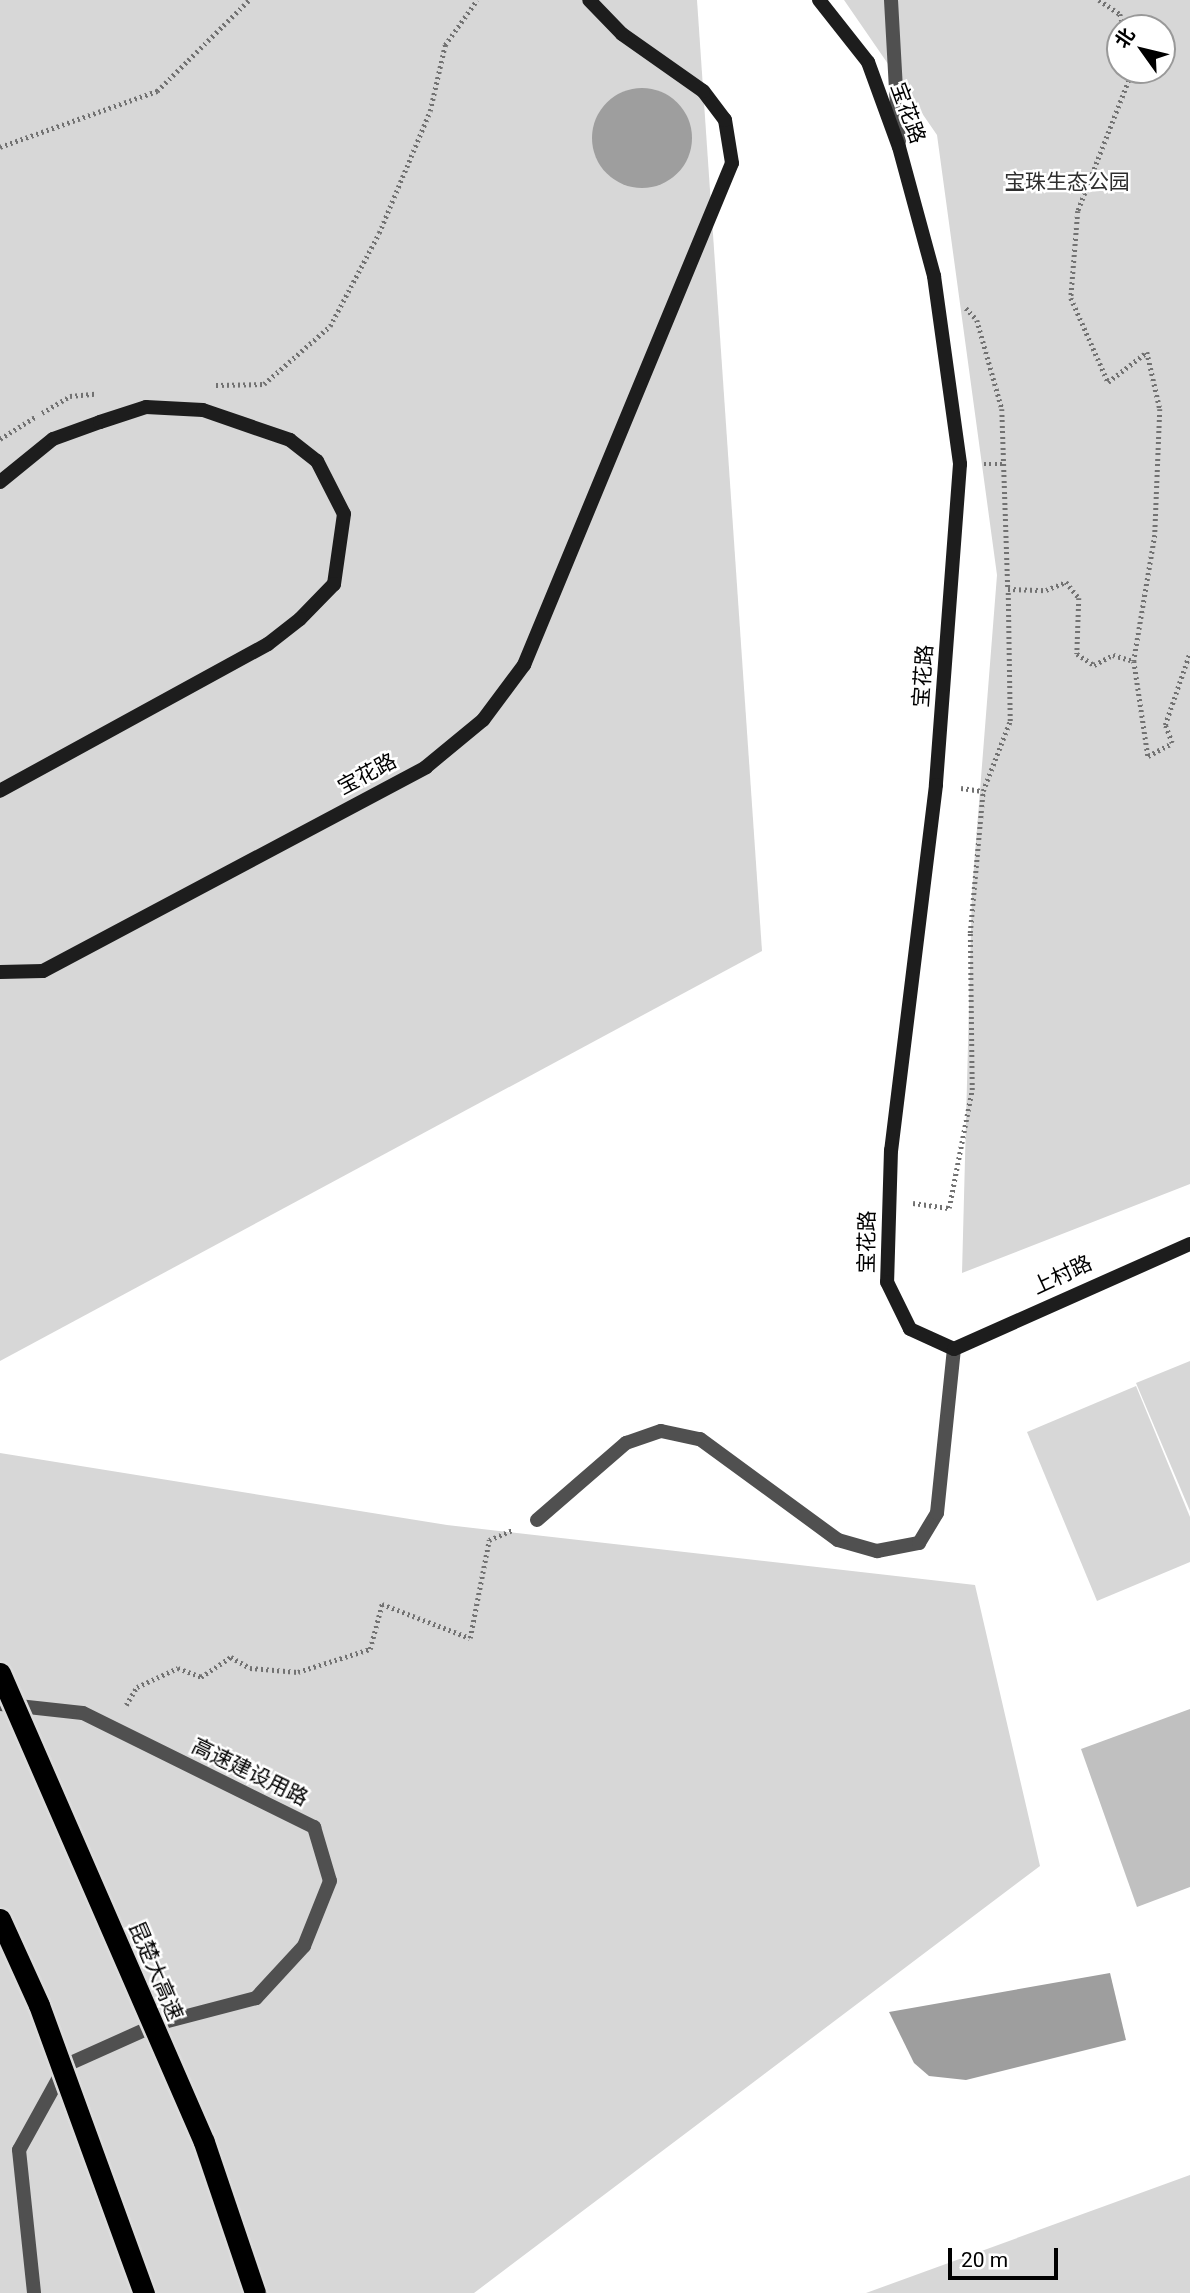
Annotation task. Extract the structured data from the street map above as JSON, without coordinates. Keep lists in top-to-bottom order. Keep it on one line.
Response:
{"streets":{"highway":["昆楚大高速"],"main road":["宝花路","上村路"],"street":["高速建设用路"]},"crossings":[["宝花路","上村路"]],"parks":["宝珠生态公园"],"scale_bar":"20 m","north":"top left"}
